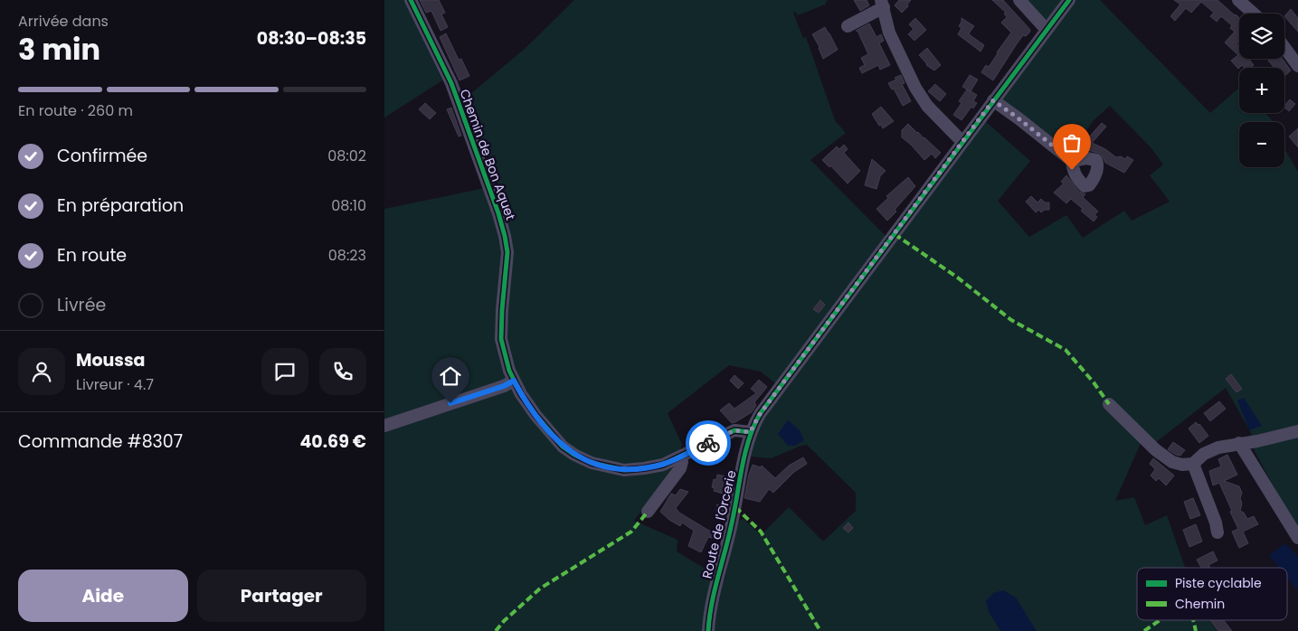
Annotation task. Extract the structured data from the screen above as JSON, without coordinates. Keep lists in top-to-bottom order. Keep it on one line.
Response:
{"streets":{"street":["Chemin de Bon Aquet","Route de l'Orcerie"]},"crossings":[["Chemin de Bon Aquet","Route de l'Orcerie"]],"legend":["Piste cyclable","Chemin"],"page":{"heading":["3 min","Arrivée dans","08:30–08:35"],"panel":["Moussa","Livreur · 4.7","Commande #8307","40.69 €"],"map_buttons":["+","−"],"bar":"En route · 260 m","list":[["Confirmée","08:02"],["En préparation","08:10"],["En route","08:23"],"Livrée"],"buttons":["Aide","Partager"]}}
